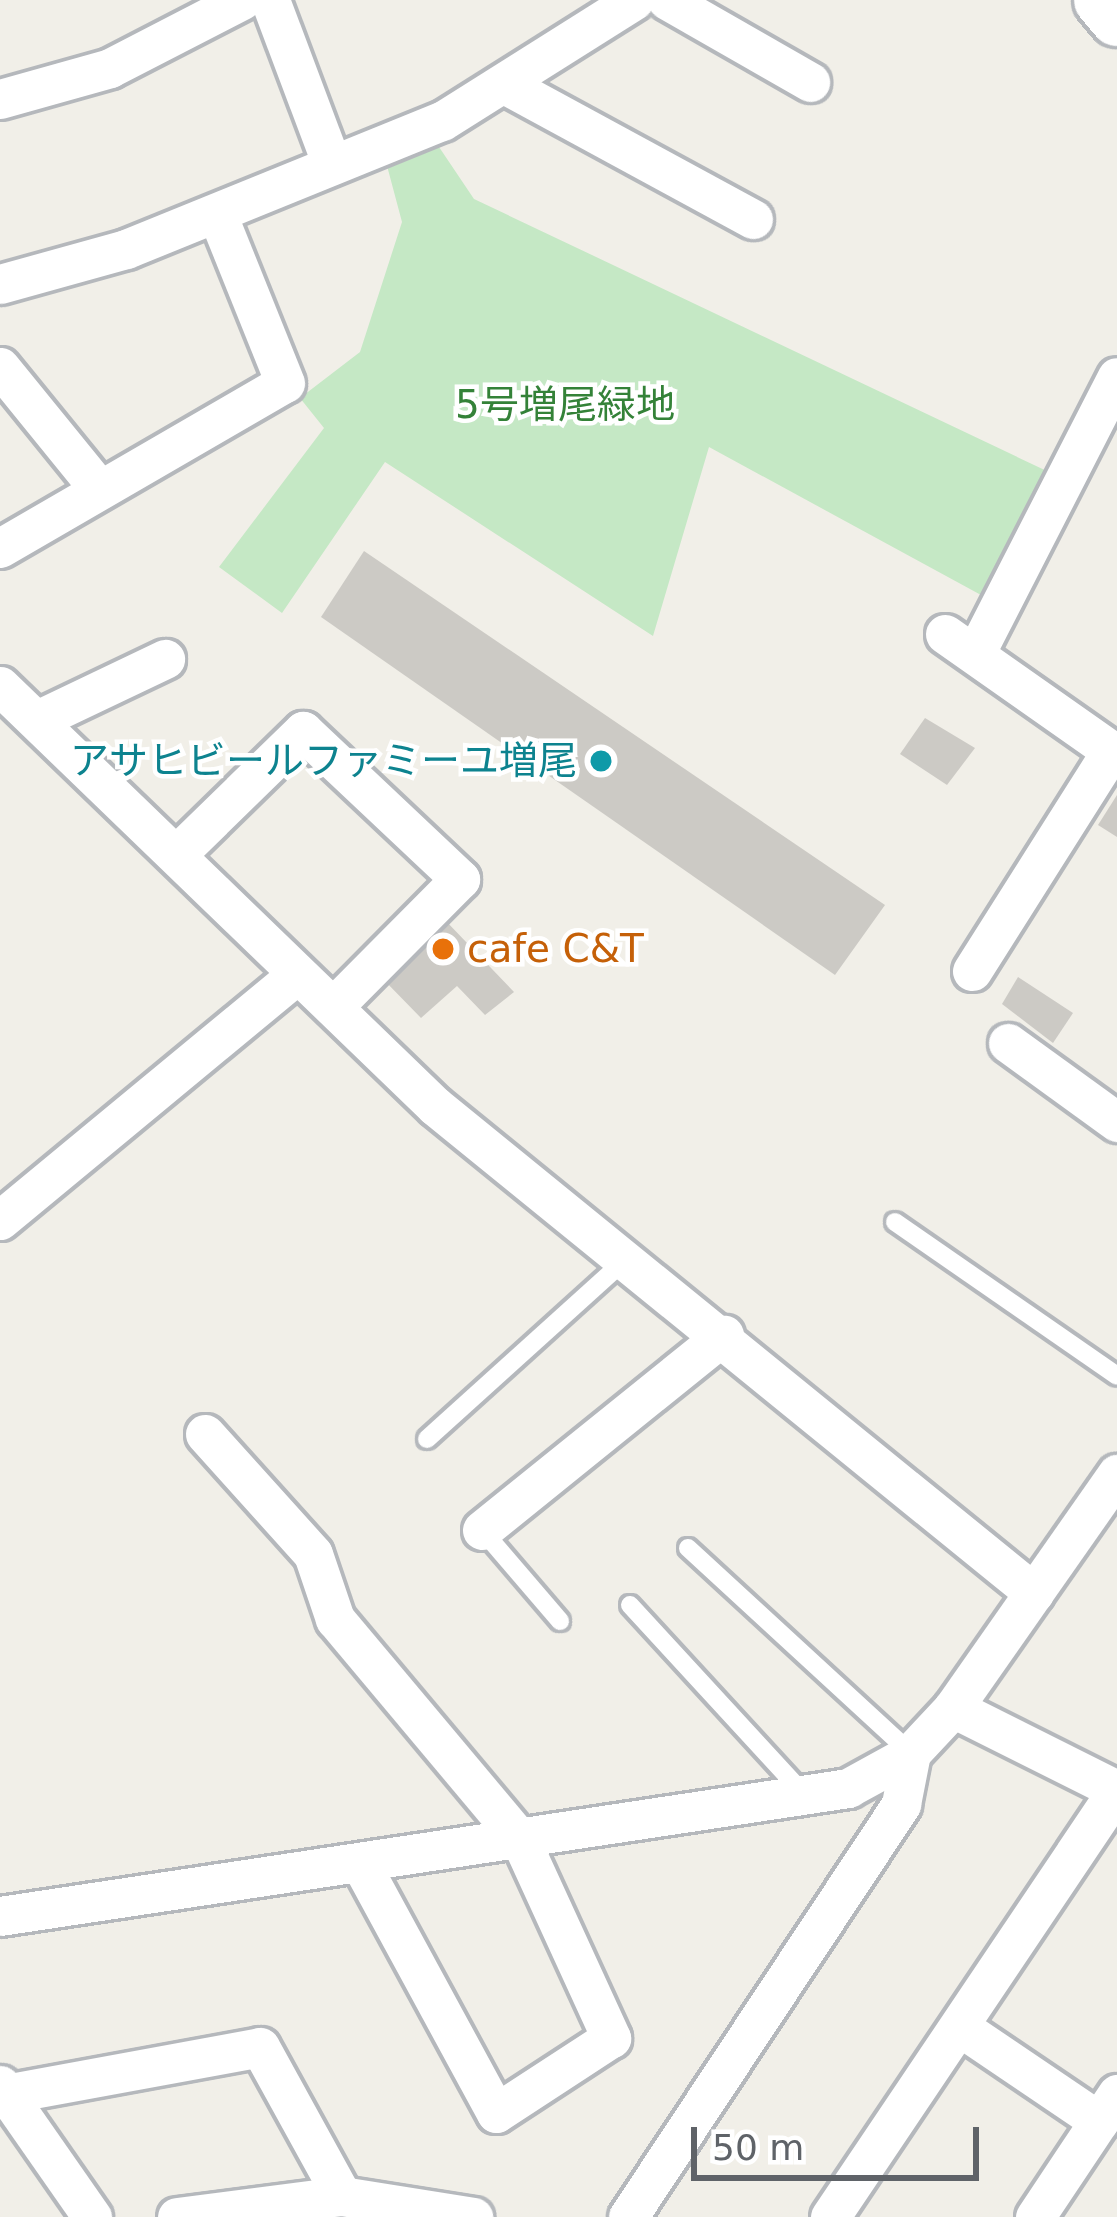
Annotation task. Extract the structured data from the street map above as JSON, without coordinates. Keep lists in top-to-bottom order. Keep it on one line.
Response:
{"parks":["5号増尾緑地"],"places":["アサヒビールファミーユ増尾","cafe C&T"],"scale_bar":"50 m"}
